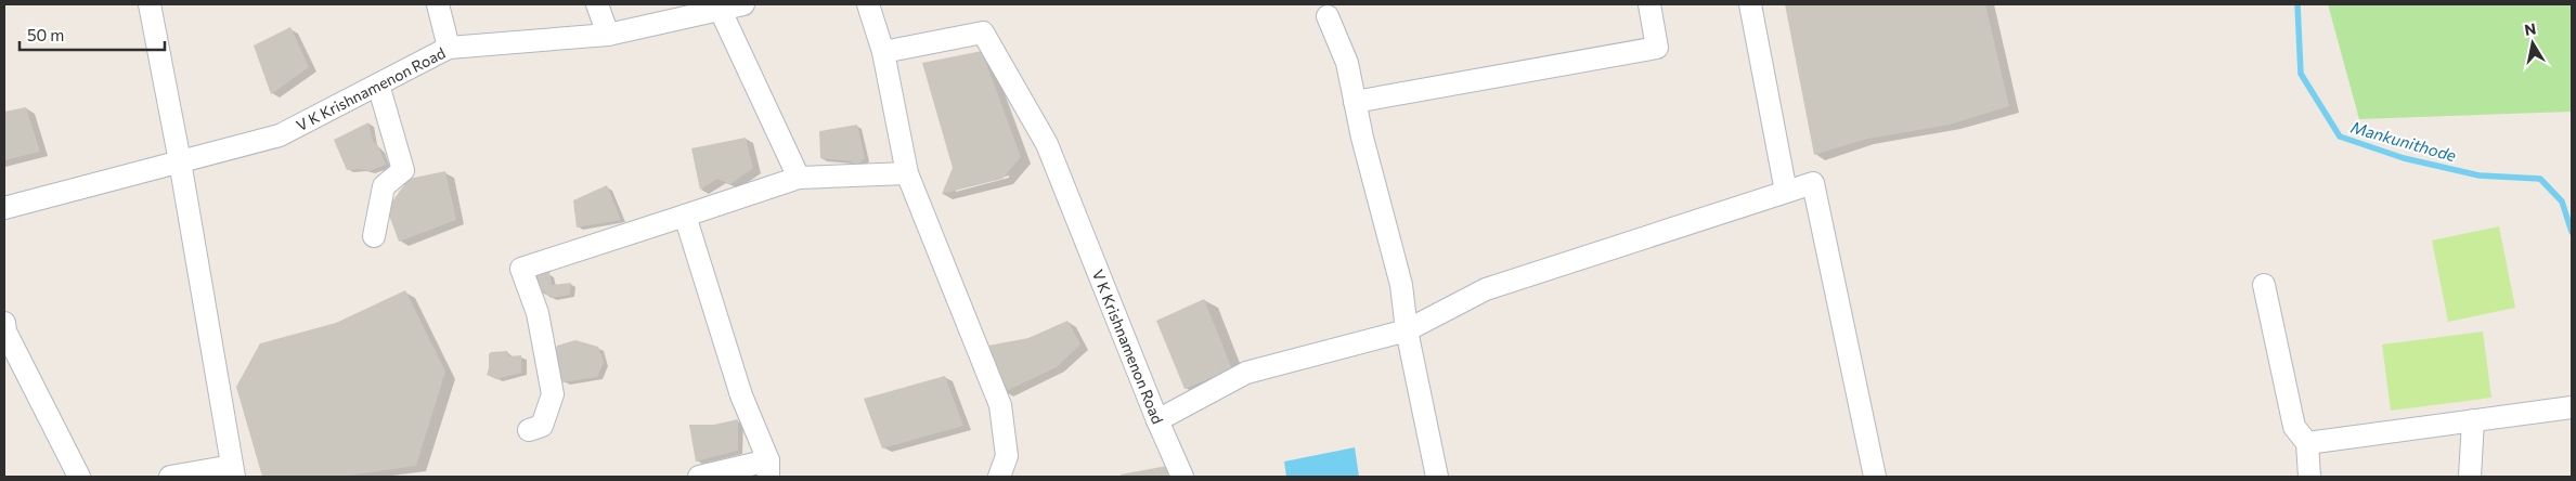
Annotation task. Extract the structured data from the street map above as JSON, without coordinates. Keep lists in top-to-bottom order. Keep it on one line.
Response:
{"streets":{"street":["V K Krishnamenon Road"]},"water":["Mankunithode"],"scale_bar":"50 m","north":"top"}
